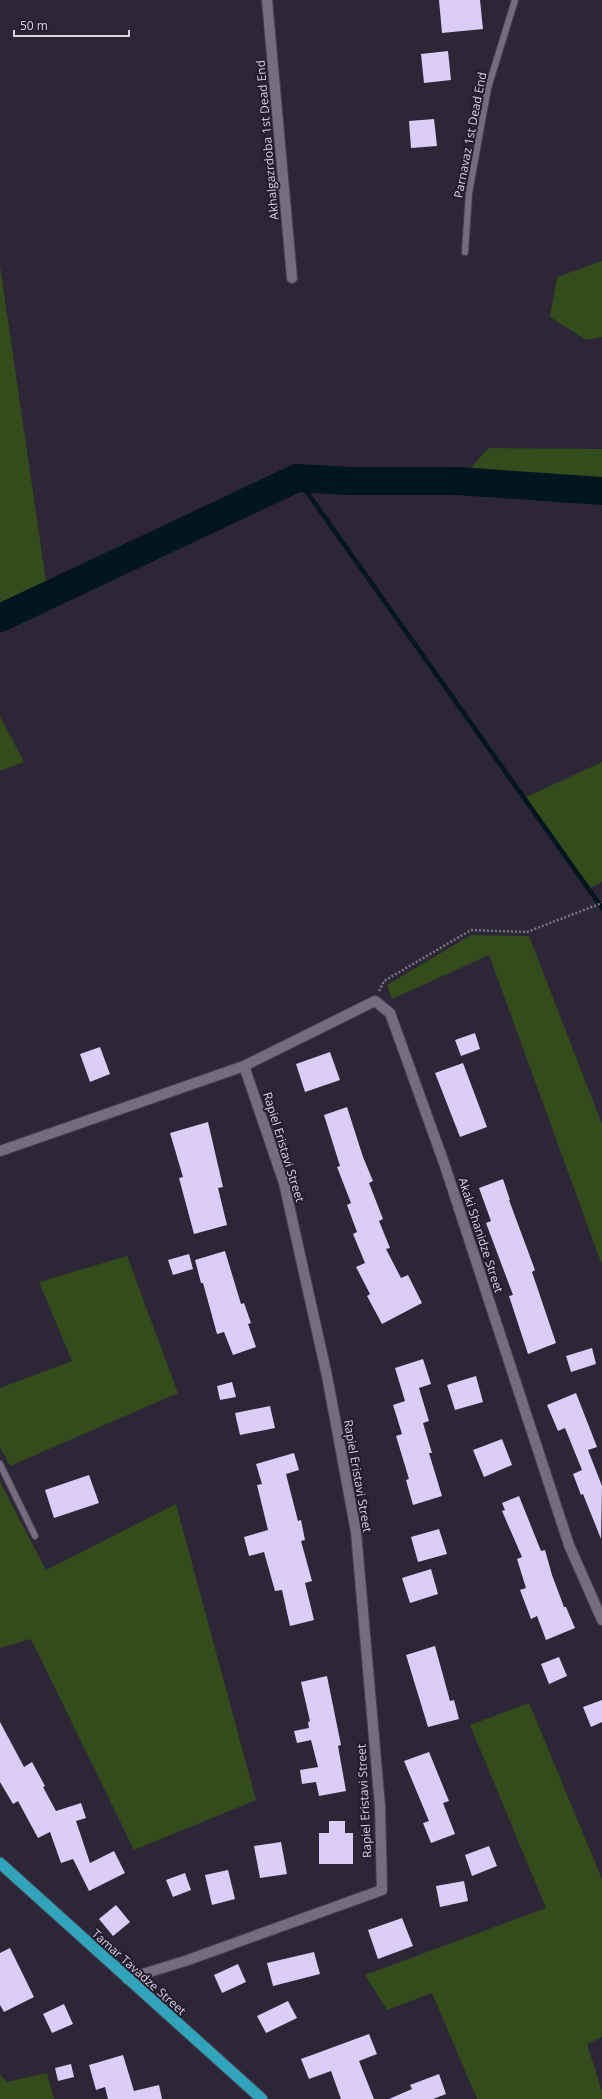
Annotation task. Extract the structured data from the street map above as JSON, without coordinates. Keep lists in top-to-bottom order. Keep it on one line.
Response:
{"streets":{"highway":["Tamar Tavadze Street"],"street":["Akhalgazrdoba 1st Dead End","Rapiel Eristavi Street","Akaki Shanidze Street"],"lane":["Parnavaz 1st Dead End"]},"crossings":[["Rapiel Eristavi Street","Tamar Tavadze Street"]],"scale_bar":"50 m"}
